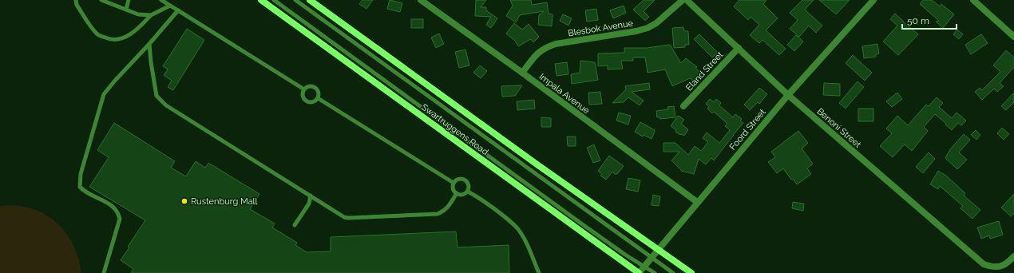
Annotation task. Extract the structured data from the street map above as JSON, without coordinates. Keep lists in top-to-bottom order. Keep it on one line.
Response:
{"streets":{"main road":["Swartruggens Road"],"street":["Blesbok Avenue","Eland Street","Impala Avenue","Benoni Street","Foord Street"]},"crossings":[["Blesbok Avenue","Impala Avenue"],["Eland Street","Benoni Street"],["Impala Avenue","Foord Street"],["Benoni Street","Foord Street"],["Swartruggens Road","Foord Street"]],"places":["Rustenburg Mall"],"scale_bar":"50 m"}
